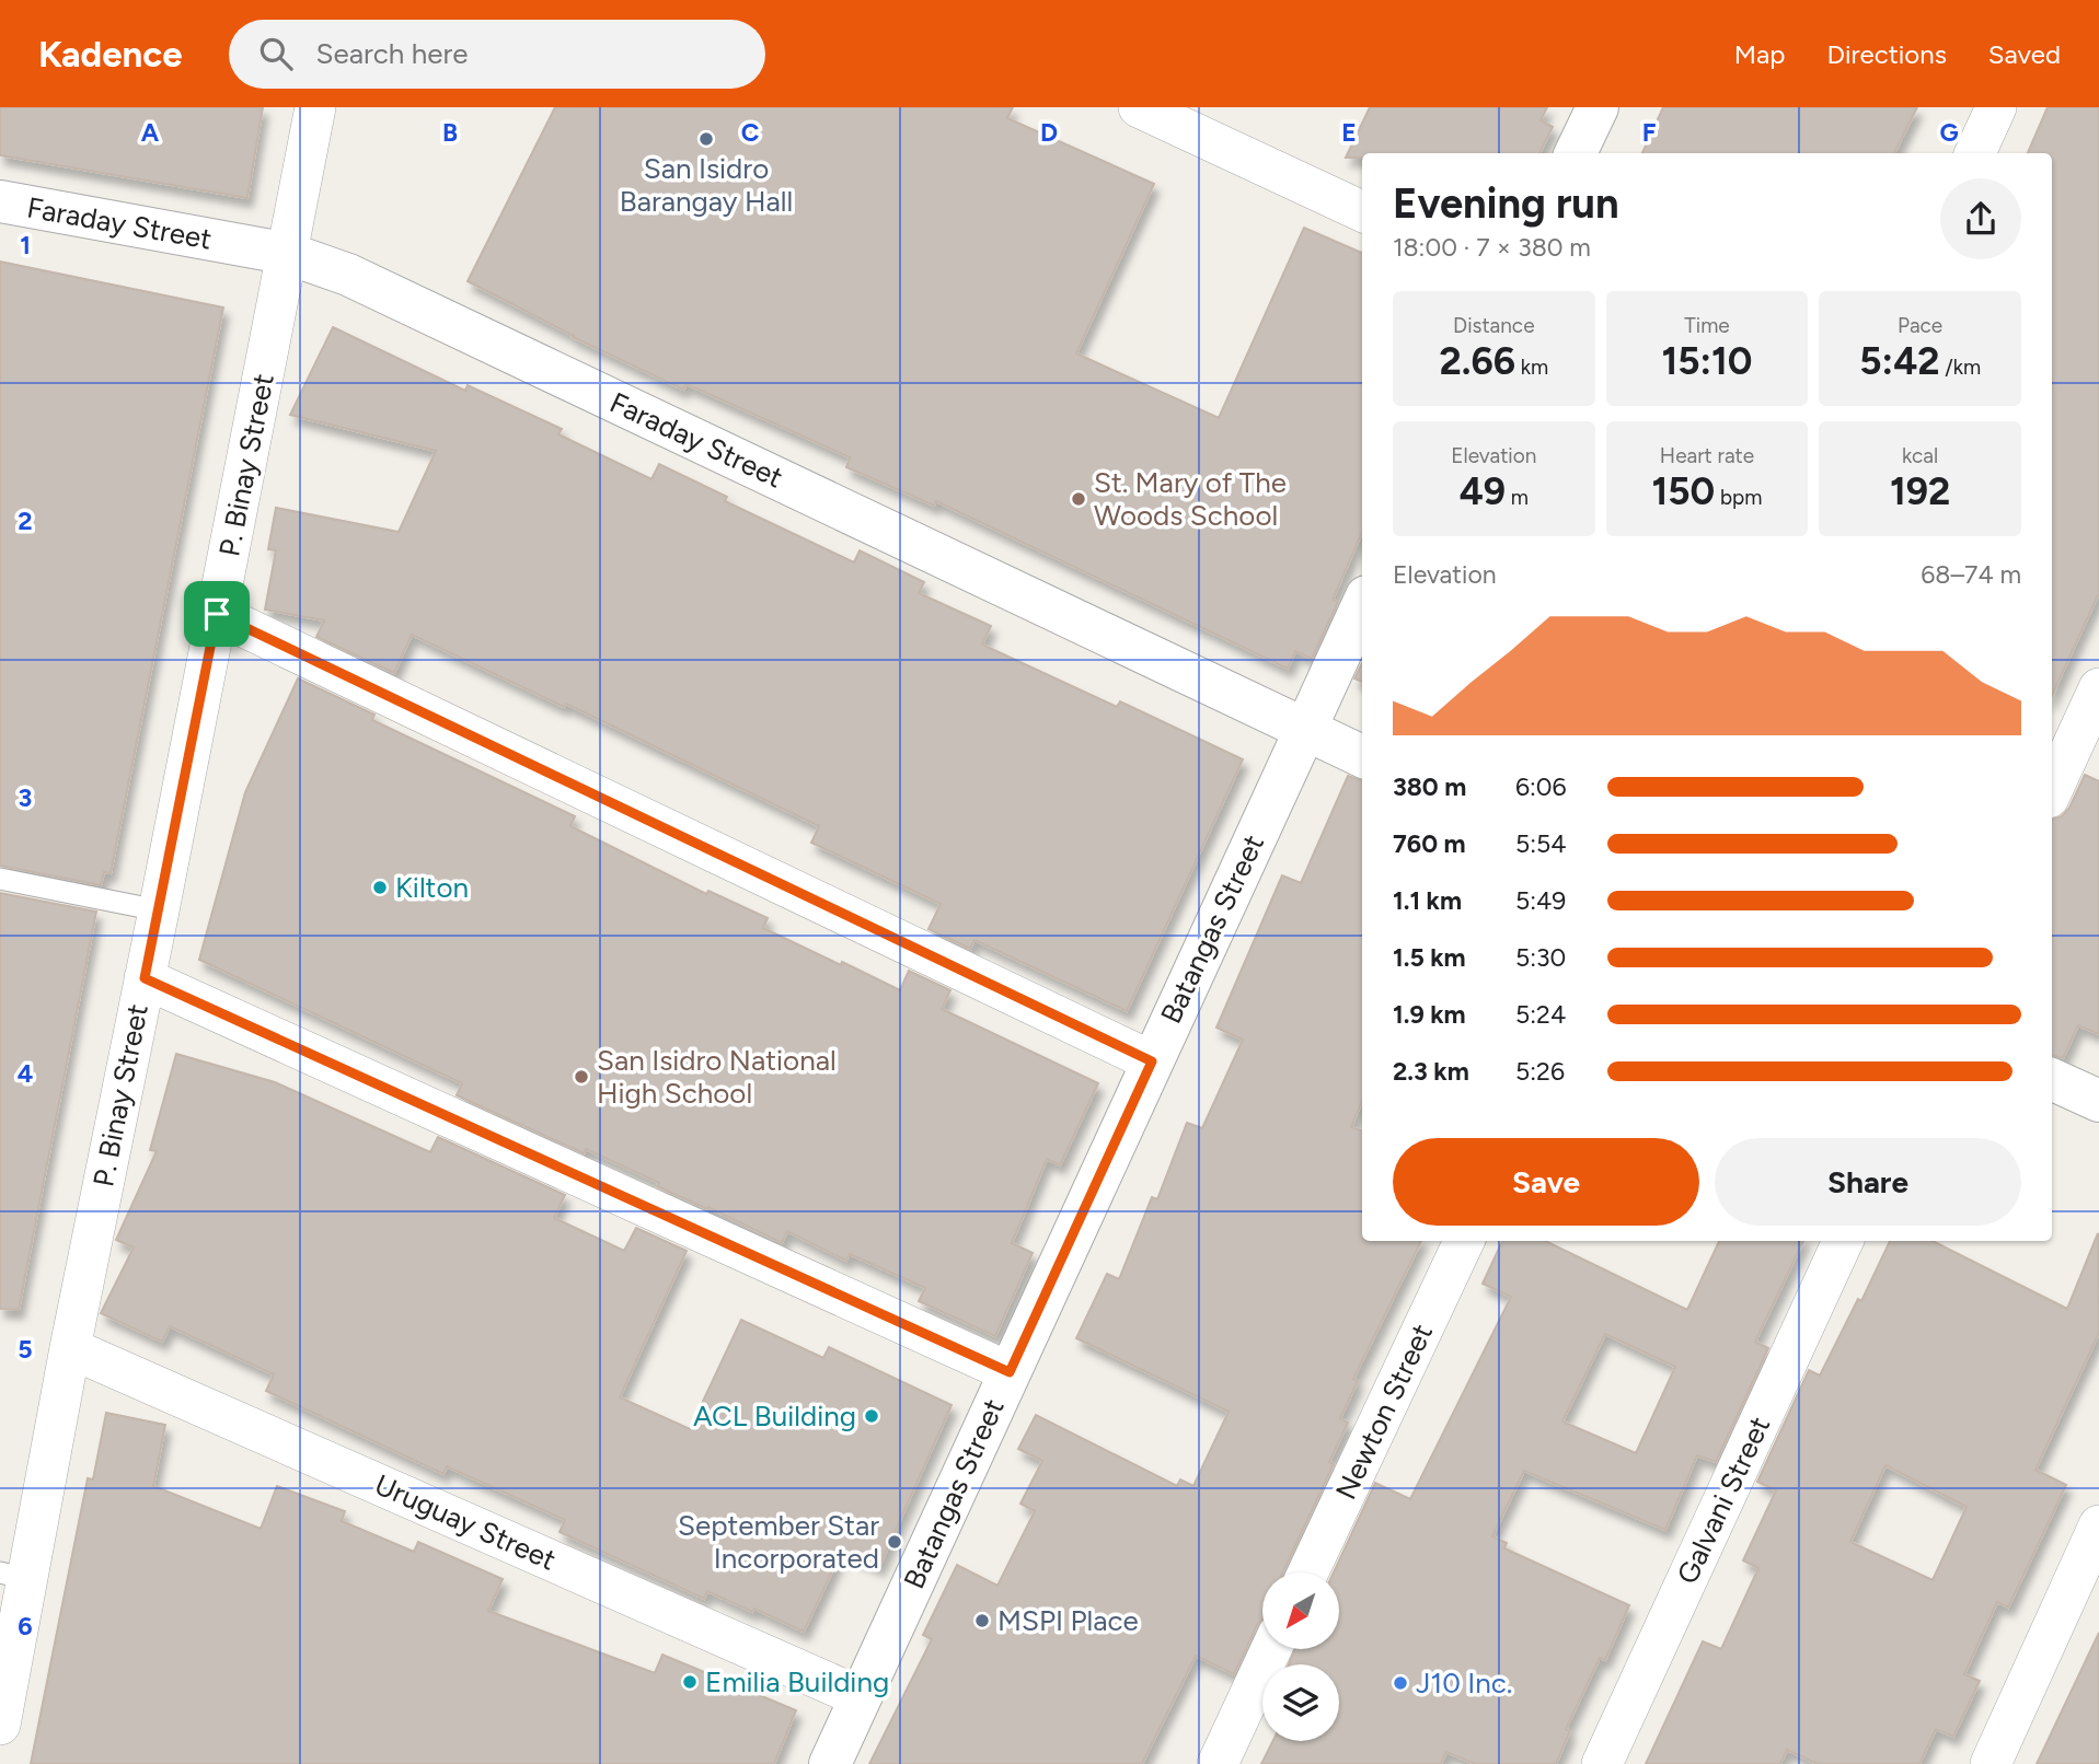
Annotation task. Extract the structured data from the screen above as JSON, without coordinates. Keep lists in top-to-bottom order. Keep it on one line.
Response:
{"streets":{"street":["Faraday Street","P. Binay Street","Batangas Street","Newton Street","Galvani Street","Uruguay Street"]},"crossings":[["Faraday Street","P. Binay Street"],["Faraday Street","Batangas Street"],["P. Binay Street","Uruguay Street"],["Batangas Street","Uruguay Street"]],"places":["San Isidro Barangay Hall","St. Mary of The Woods School","Kilton","San Isidro National High School","ACL Building","September Star Incorporated","MSPI Place","Emilia Building","J10 Inc."],"north":"bottom left","page":{"header":"Kadence","search":"Search here","nav":["Map","Directions","Saved"],"heading":["Evening run","18:00 · 7 × 380 m"],"stats":[["Distance","2.66 km"],["Time","15:10"],["Pace","5:42 /km"],["Elevation","49 m"],["Heart rate","150 bpm"],["kcal","192"]],"chart":["Elevation","68–74 m"],"list":[{"name":"380 m","note":"6:06"},{"name":"760 m","note":"5:54"},{"name":"1.1 km","note":"5:49"},{"name":"1.5 km","note":"5:30"},{"name":"1.9 km","note":"5:24"},{"name":"2.3 km","note":"5:26"}],"buttons":["Save","Share"]},"grid":{"columns":["A","B","C","D","E","F","G"],"rows":["1","2","3","4","5","6"]}}
